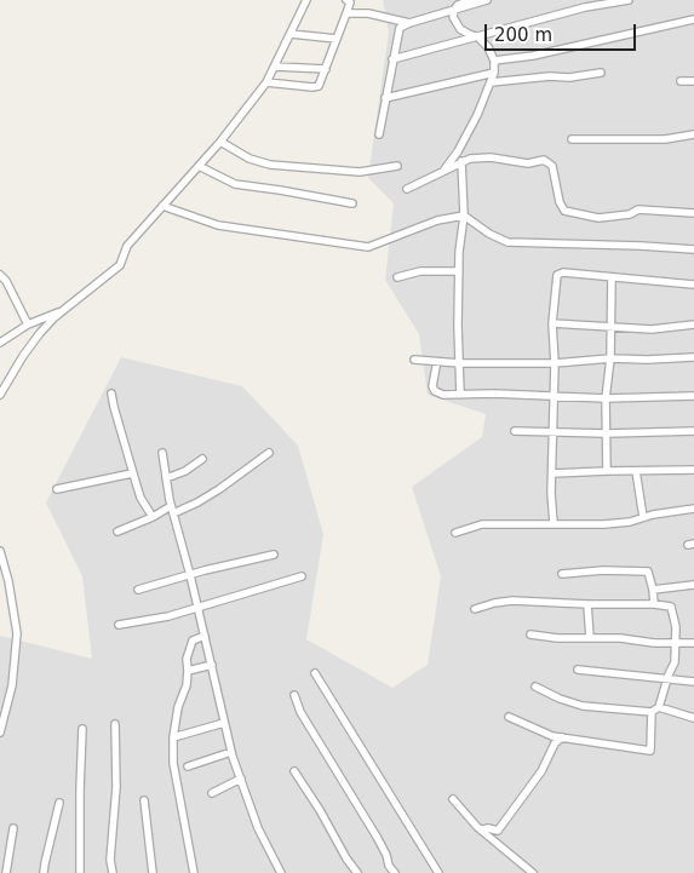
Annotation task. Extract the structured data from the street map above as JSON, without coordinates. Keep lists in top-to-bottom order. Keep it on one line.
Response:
{"scale_bar":"200 m"}
